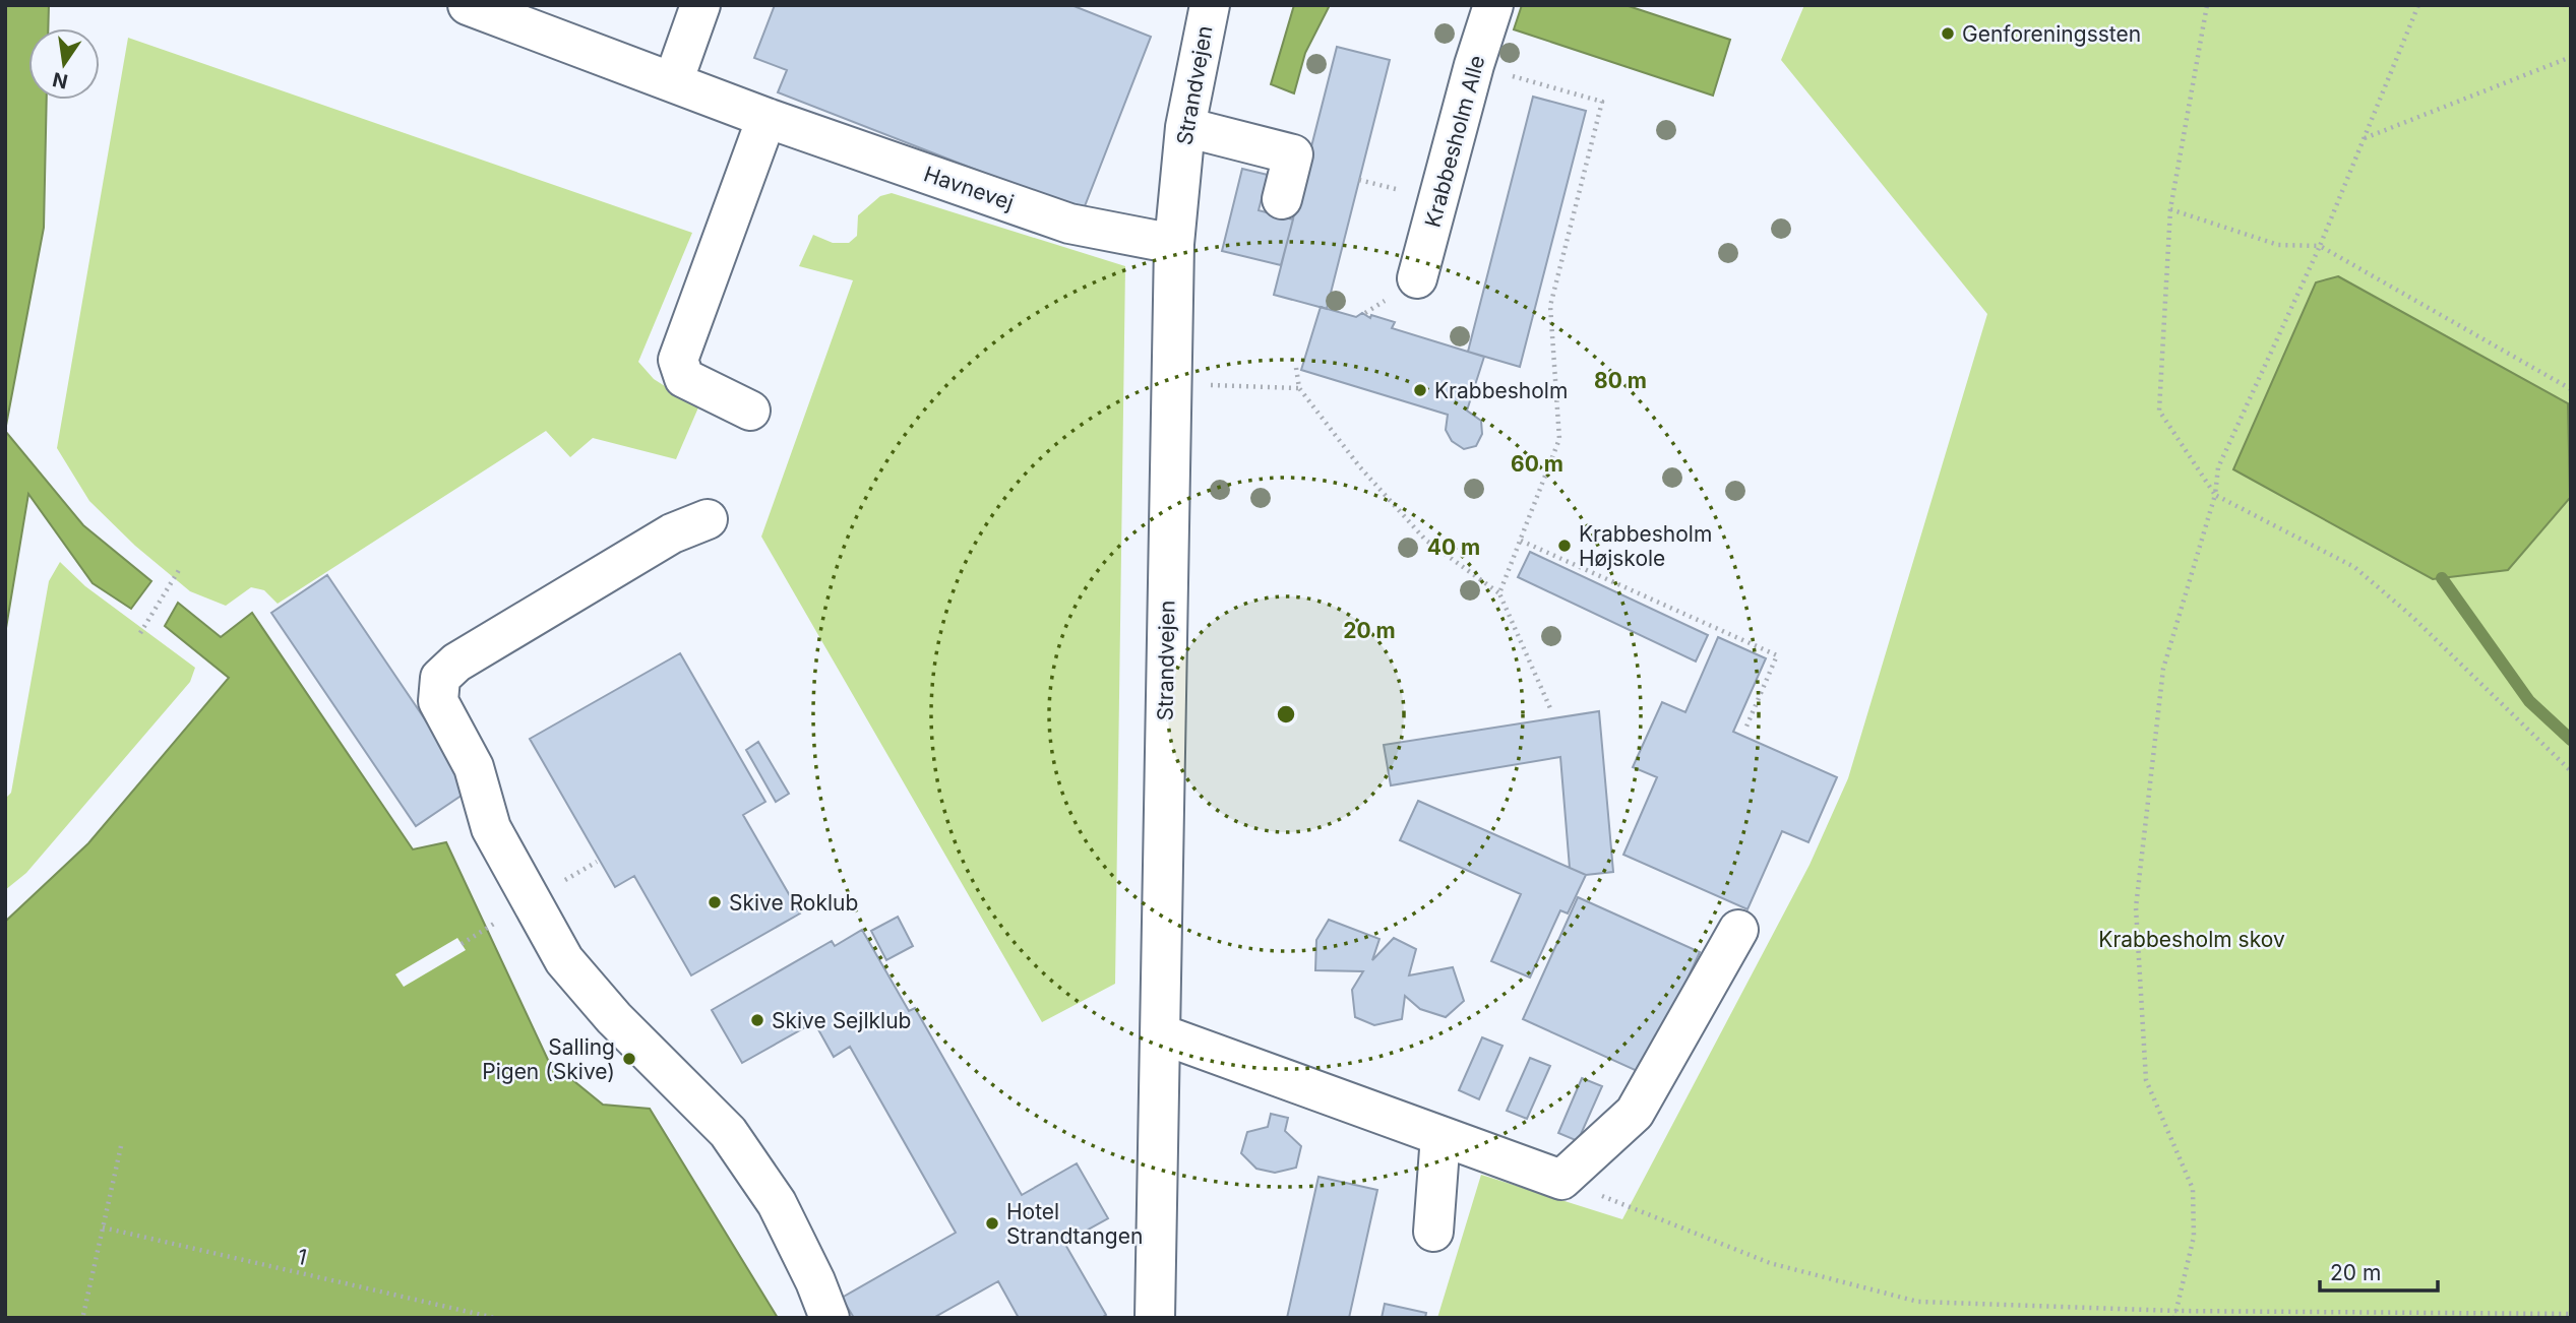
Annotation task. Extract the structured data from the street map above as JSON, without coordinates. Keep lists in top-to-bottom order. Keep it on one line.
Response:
{"streets":{"street":["Strandvejen","Krabbesholm Alle","Havnevej"],"path":["1"]},"crossings":[["Strandvejen","Havnevej"]],"parks":["Krabbesholm skov"],"places":["Genforeningssten","Krabbesholm","Krabbesholm Højskole","Skive Roklub","Skive Sejlklub","Salling Pigen (Skive)","Hotel Strandtangen"],"scale_bar":"20 m","north":"bottom","rings":["80 m","60 m","40 m","20 m"]}
